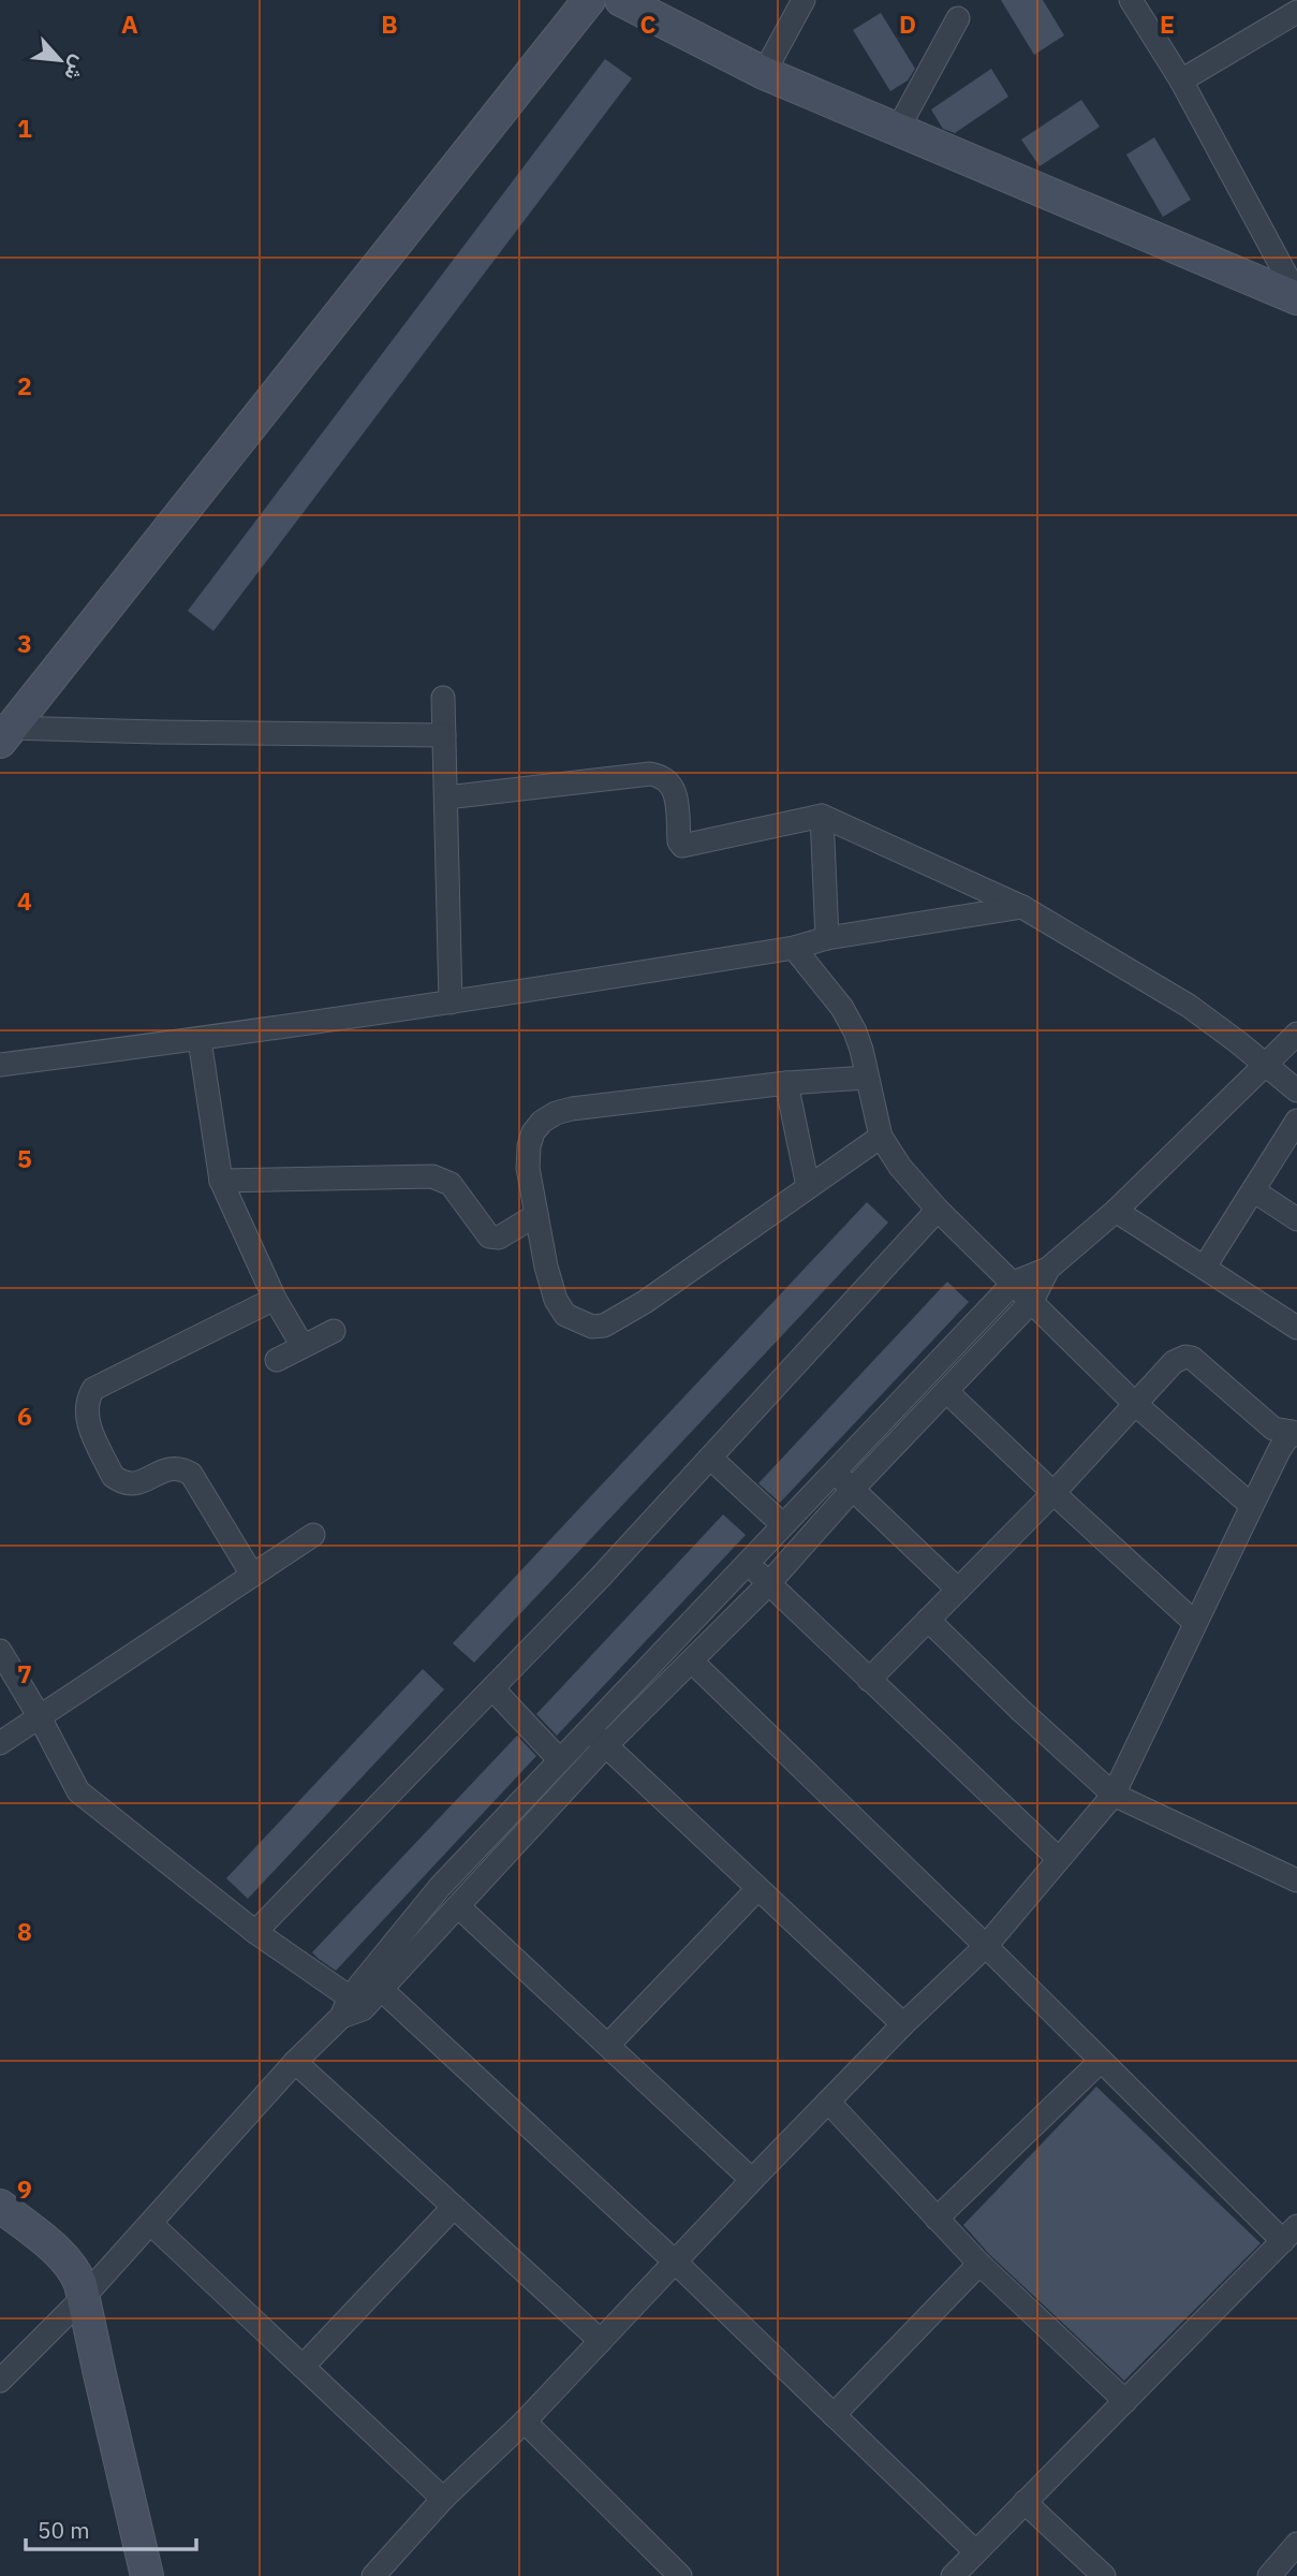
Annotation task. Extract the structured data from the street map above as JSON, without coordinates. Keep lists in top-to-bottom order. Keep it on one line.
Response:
{"scale_bar":"50 m","north":"bottom right","grid":{"columns":["A","B","C","D","E"],"rows":["1","2","3","4","5","6","7","8","9"]}}
